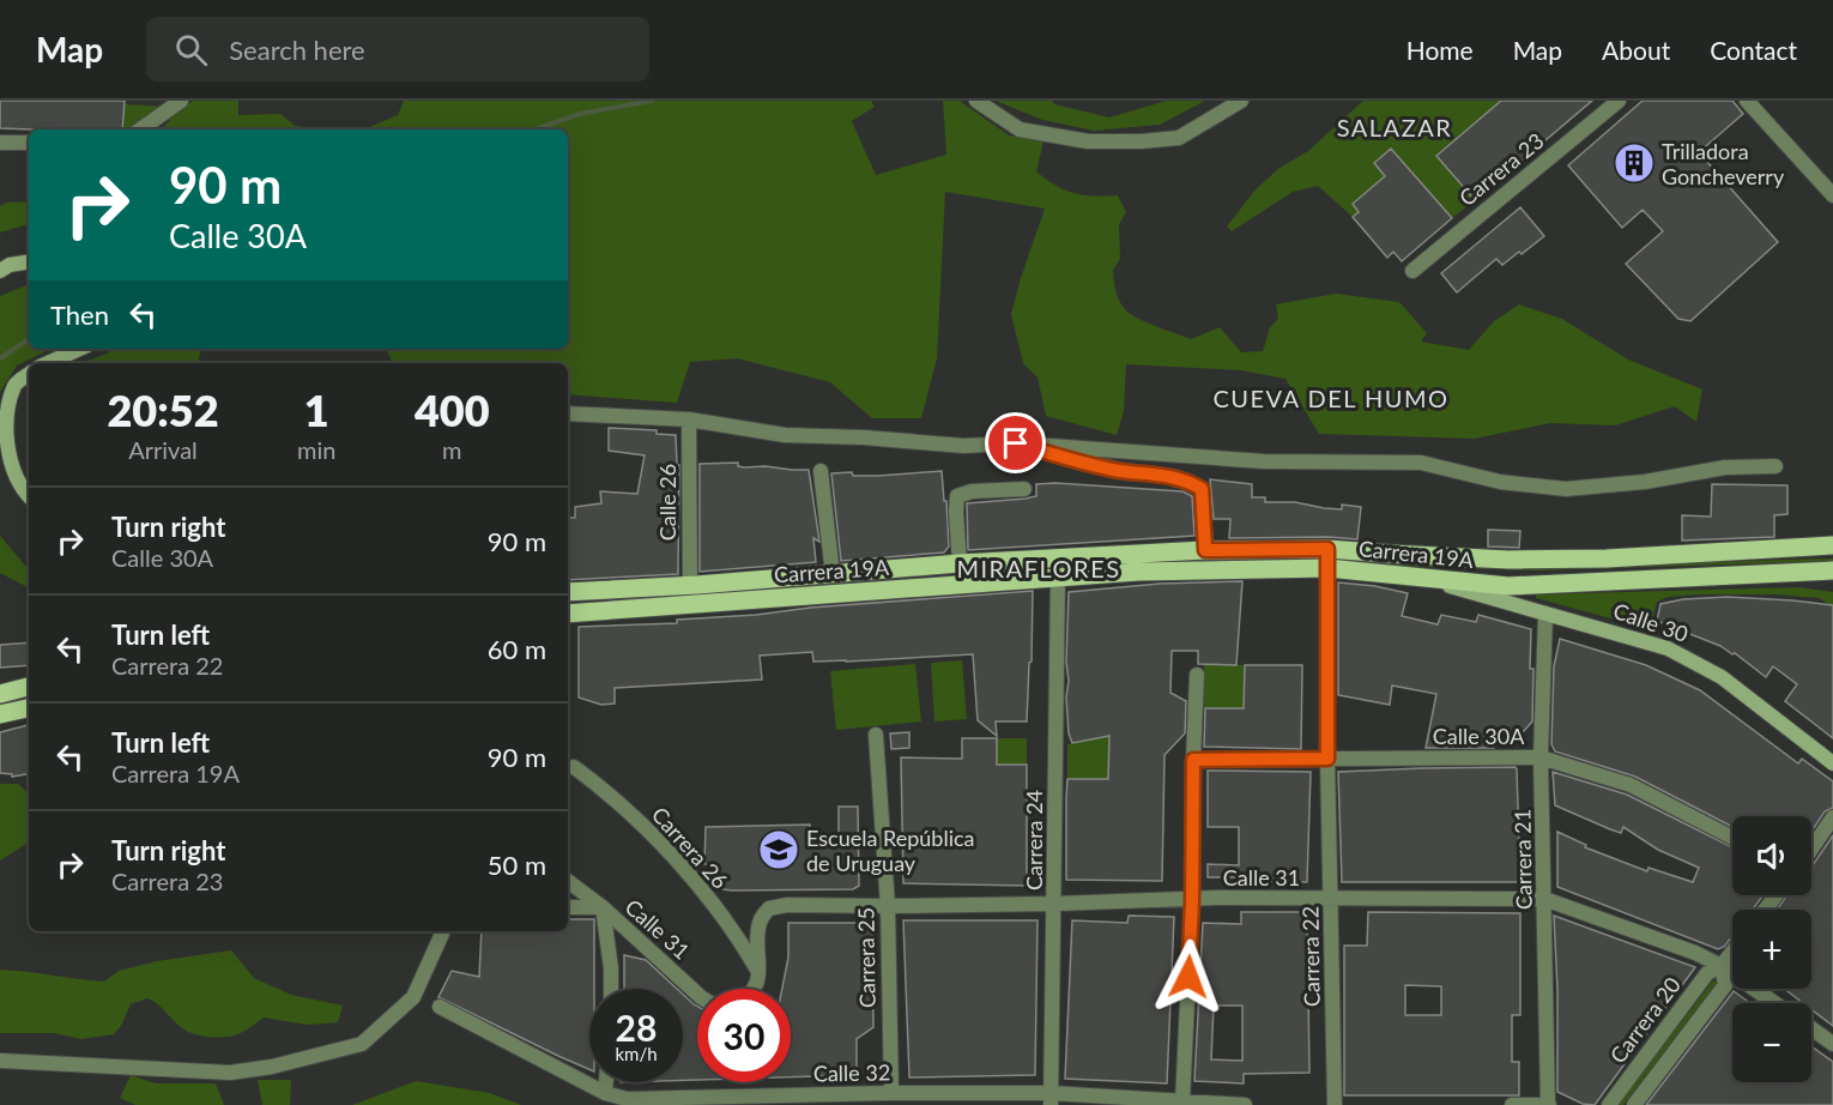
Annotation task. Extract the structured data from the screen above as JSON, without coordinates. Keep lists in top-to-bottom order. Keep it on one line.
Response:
{"streets":{"main road":["Carrera 19A"],"street":["Carrera 23","Calle 26","Calle 30","Calle 30A","Carrera 24","Carrera 26","Carrera 21","Calle 31","Carrera 22","Carrera 25","Carrera 20","Calle 32"]},"crossings":[["Calle 26","Carrera 19A"],["Carrera 19A","Calle 30"],["Carrera 19A","Carrera 24"],["Carrera 19A","Carrera 22"],["Calle 30","Carrera 21"],["Calle 30A","Carrera 21"],["Calle 30A","Carrera 22"],["Carrera 24","Calle 31"],["Carrera 24","Calle 32"],["Carrera 26","Calle 31"],["Carrera 21","Calle 31"],["Calle 31","Carrera 22"],["Calle 31","Carrera 25"],["Calle 31","Carrera 20"],["Carrera 25","Calle 32"]],"districts":["SALAZAR","CUEVA DEL HUMO","MIRAFLORES"],"places":{"building":["Trilladora Goncheverry"],"school or university":["Escuela República de Uruguay"]},"page":{"header":"Map","search":"Search here","nav":["Home","Map","About","Contact"],"turn":["90 m","Calle 30A"],"then":"Then","eta":["20:52","Arrival","1","min","400","m"],"list":[{"name":"Turn right","note":"Calle 30A","value":"90 m"},{"name":"Turn left","note":"Carrera 22","value":"60 m"},{"name":"Turn left","note":"Carrera 19A","value":"90 m"},{"name":"Turn right","note":"Carrera 23","value":"50 m"}],"map_buttons":["+","−"],"speed":"28 km/h","limit":"30"}}
